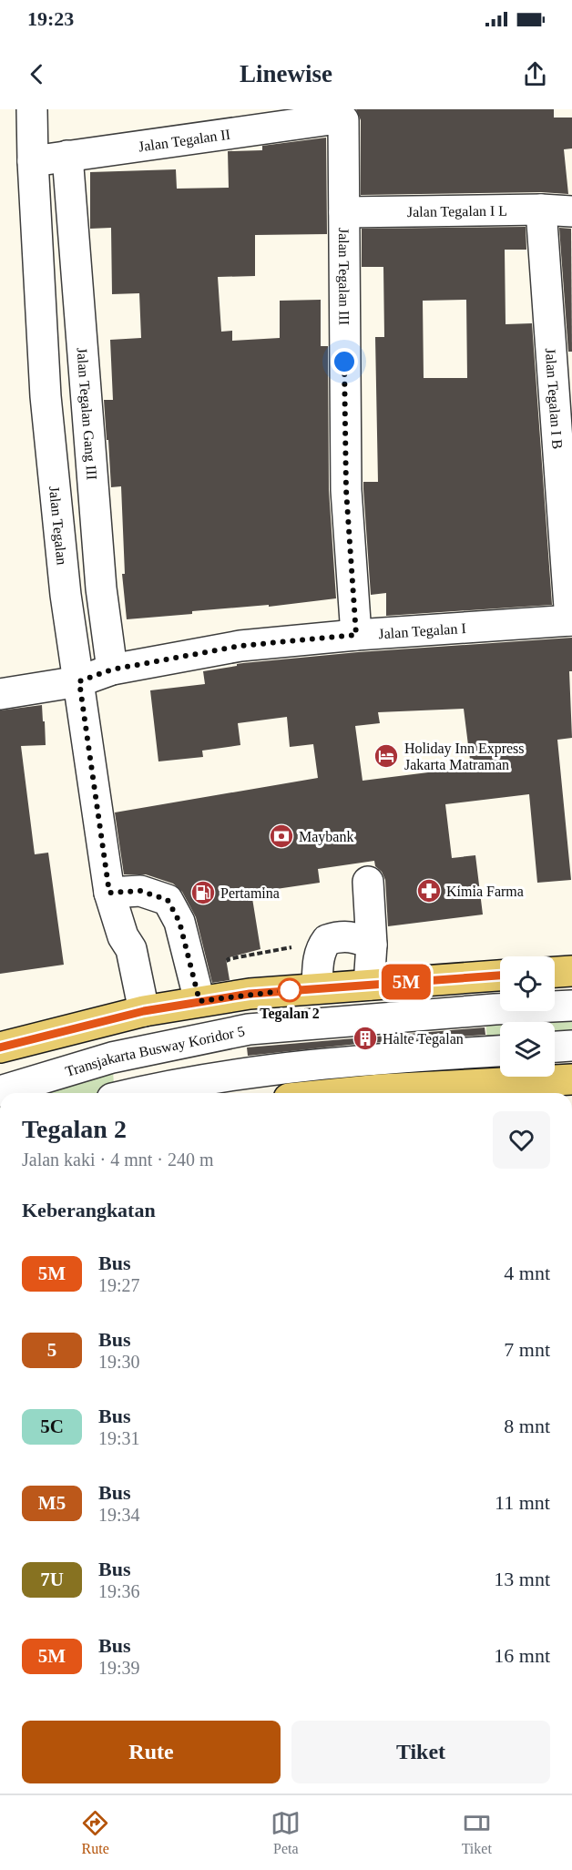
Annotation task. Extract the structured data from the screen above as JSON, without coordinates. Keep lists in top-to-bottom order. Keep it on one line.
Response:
{"streets":{"street":["Jalan Tegalan II","Jalan Tegalan I L","Jalan Tegalan III","Jalan Tegalan I B","Jalan Tegalan Gang III","Jalan Tegalan","Jalan Tegalan I","Transjakarta Busway Koridor 5"]},"crossings":[["Jalan Tegalan II","Jalan Tegalan III"],["Jalan Tegalan II","Jalan Tegalan Gang III"],["Jalan Tegalan II","Jalan Tegalan"],["Jalan Tegalan I L","Jalan Tegalan III"],["Jalan Tegalan I L","Jalan Tegalan I B"],["Jalan Tegalan III","Jalan Tegalan I"],["Jalan Tegalan I B","Jalan Tegalan I"],["Jalan Tegalan Gang III","Jalan Tegalan I"],["Jalan Tegalan","Jalan Tegalan I"]],"places":{"hotel":["Holiday Inn Express Jakarta Matraman"],"bank":["Maybank"],"pharmacy":["Kimia Farma"],"fuel station":["Pertamina"],"other":["Tegalan 2"],"building":["Halte Tegalan"]},"lines":["bus line 5M"],"page":{"status":"19:23","header":"Linewise","on_map":"5M","heading":[["Tegalan 2","Jalan kaki · 4 mnt · 240 m"],"Keberangkatan"],"list":[{"mark":"5M","name":"Bus","note":"19:27","value":"4 mnt"},{"mark":"5","name":"Bus","note":"19:30","value":"7 mnt"},{"mark":"5C","name":"Bus","note":"19:31","value":"8 mnt"},{"mark":"M5","name":"Bus","note":"19:34","value":"11 mnt"},{"mark":"7U","name":"Bus","note":"19:36","value":"13 mnt"},{"mark":"5M","name":"Bus","note":"19:39","value":"16 mnt"}],"buttons":["Rute","Tiket"],"tabs":["Rute","Peta","Tiket"]}}
